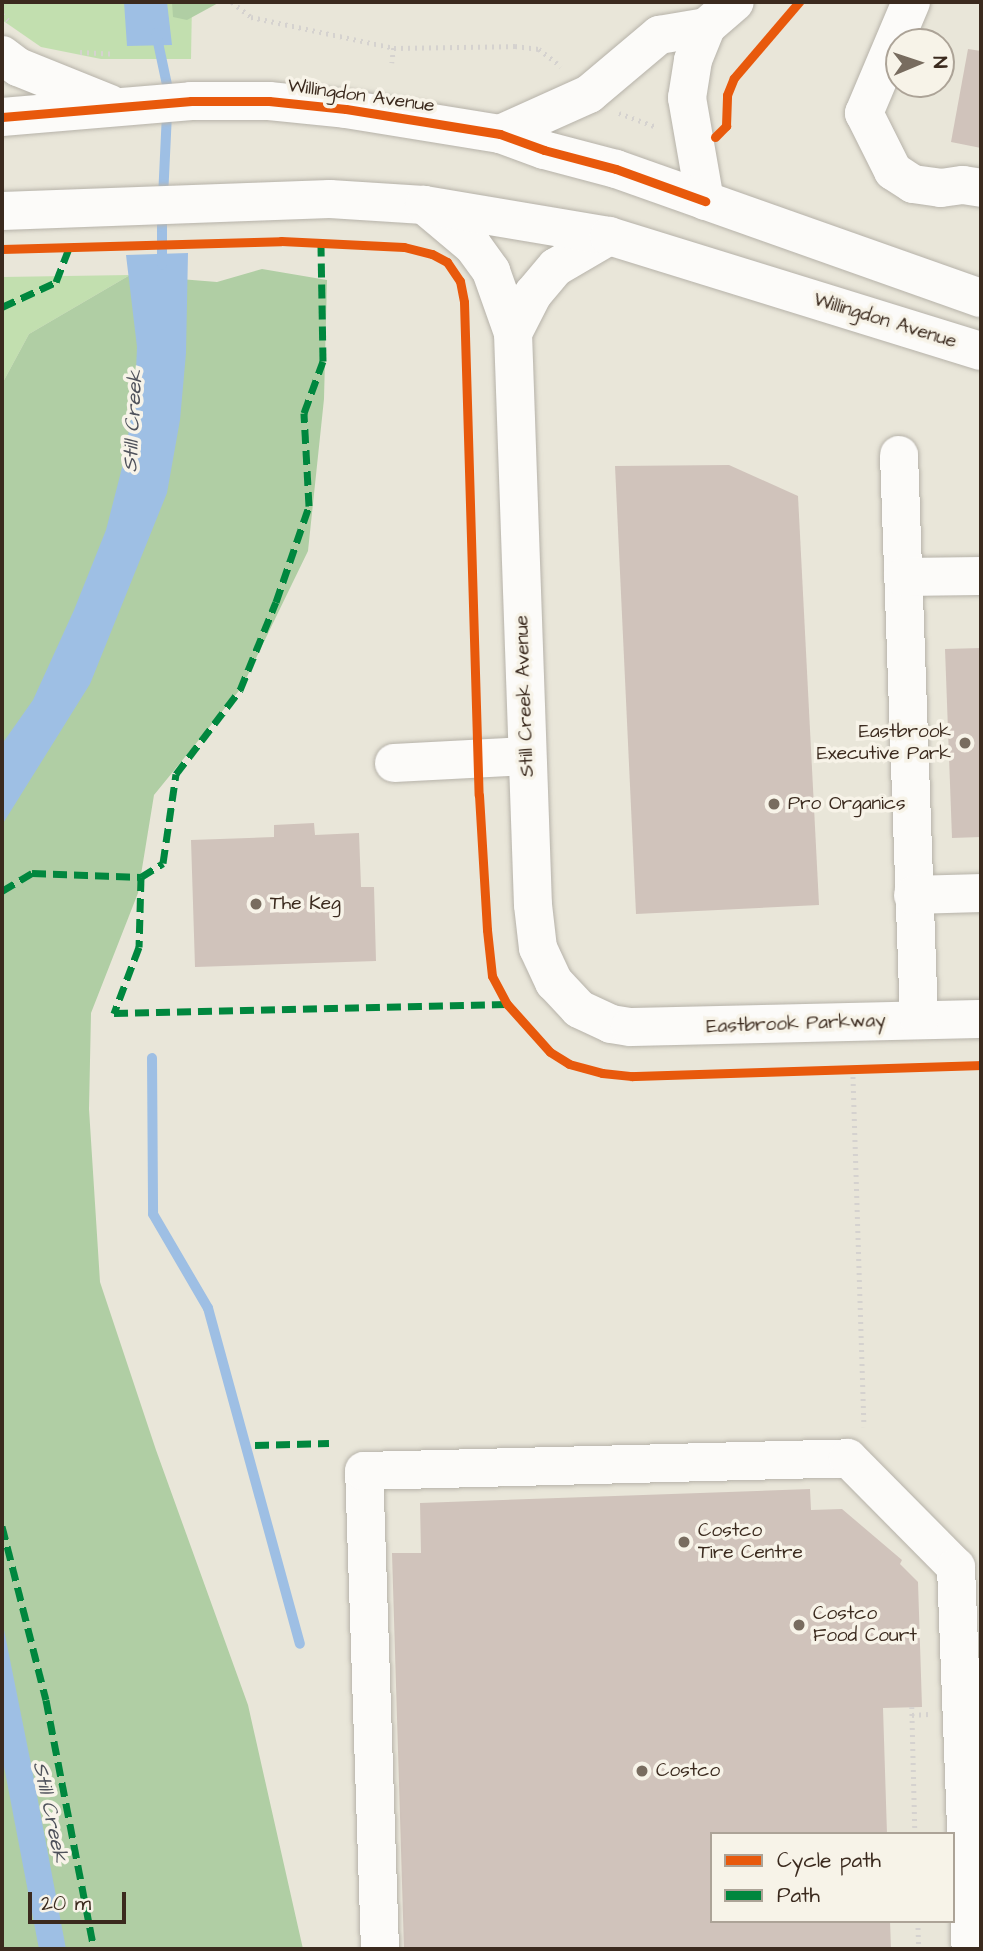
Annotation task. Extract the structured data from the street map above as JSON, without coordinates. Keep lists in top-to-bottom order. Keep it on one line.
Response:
{"streets":{"main road":["Willingdon Avenue","Still Creek Avenue","Eastbrook Parkway"]},"crossings":[["Willingdon Avenue","Still Creek Avenue"],["Still Creek Avenue","Eastbrook Parkway"]],"water":["Still Creek"],"places":["Eastbrook Executive Park","Pro Organics","The Keg","Costco Tire Centre","Costco Food Court","Costco"],"legend":["Cycle path","Path"],"scale_bar":"20 m","north":"right"}
